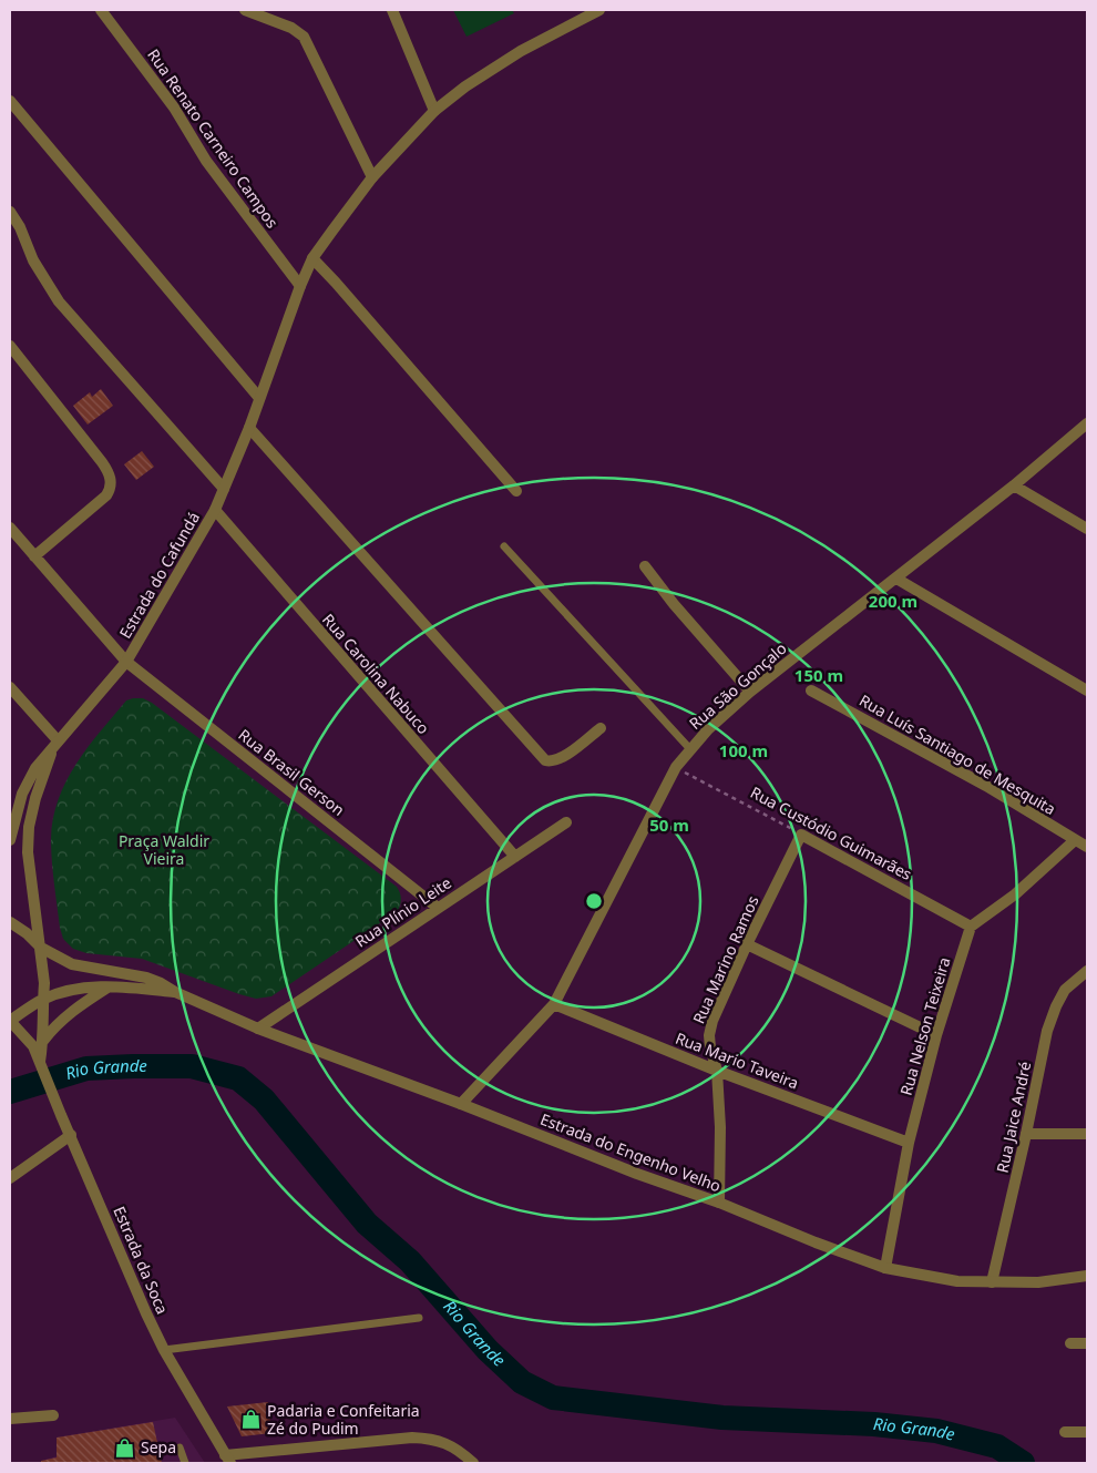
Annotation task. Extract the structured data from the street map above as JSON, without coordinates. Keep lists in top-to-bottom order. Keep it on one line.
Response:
{"streets":{"street":["Rua Renato Carneiro Campos","Estrada do Cafundá","Rua Carolina Nabuco","Rua São Gonçalo","Rua Luís Santiago de Mesquita","Rua Brasil Gerson","Rua Custódio Guimarães","Rua Plínio Leite","Rua Marino Ramos","Rua Nelson Teixeira","Rua Mario Taveira","Rua Jaice André","Estrada do Engenho Velho","Estrada da Soca"]},"crossings":[["Rua Renato Carneiro Campos","Estrada do Cafundá"],["Estrada do Cafundá","Rua Carolina Nabuco"],["Estrada do Cafundá","Rua Brasil Gerson"],["Estrada do Cafundá","Estrada do Engenho Velho"],["Rua Carolina Nabuco","Rua Plínio Leite"],["Rua São Gonçalo","Rua Custódio Guimarães"],["Rua São Gonçalo","Rua Mario Taveira"],["Rua São Gonçalo","Estrada do Engenho Velho"],["Rua Brasil Gerson","Rua Plínio Leite"],["Rua Custódio Guimarães","Rua Marino Ramos"],["Rua Custódio Guimarães","Rua Nelson Teixeira"],["Rua Plínio Leite","Estrada do Engenho Velho"],["Rua Marino Ramos","Rua Mario Taveira"],["Rua Marino Ramos","Estrada do Engenho Velho"],["Rua Nelson Teixeira","Rua Mario Taveira"],["Rua Nelson Teixeira","Estrada do Engenho Velho"],["Rua Jaice André","Estrada do Engenho Velho"],["Estrada do Engenho Velho","Estrada da Soca"]],"water":["Rio Grande"],"parks":["Praça Waldir Vieira"],"places":{"shop":["Padaria e Confeitaria Zé do Pudim","Sepa"]},"rings":["200 m","150 m","100 m","50 m"]}
